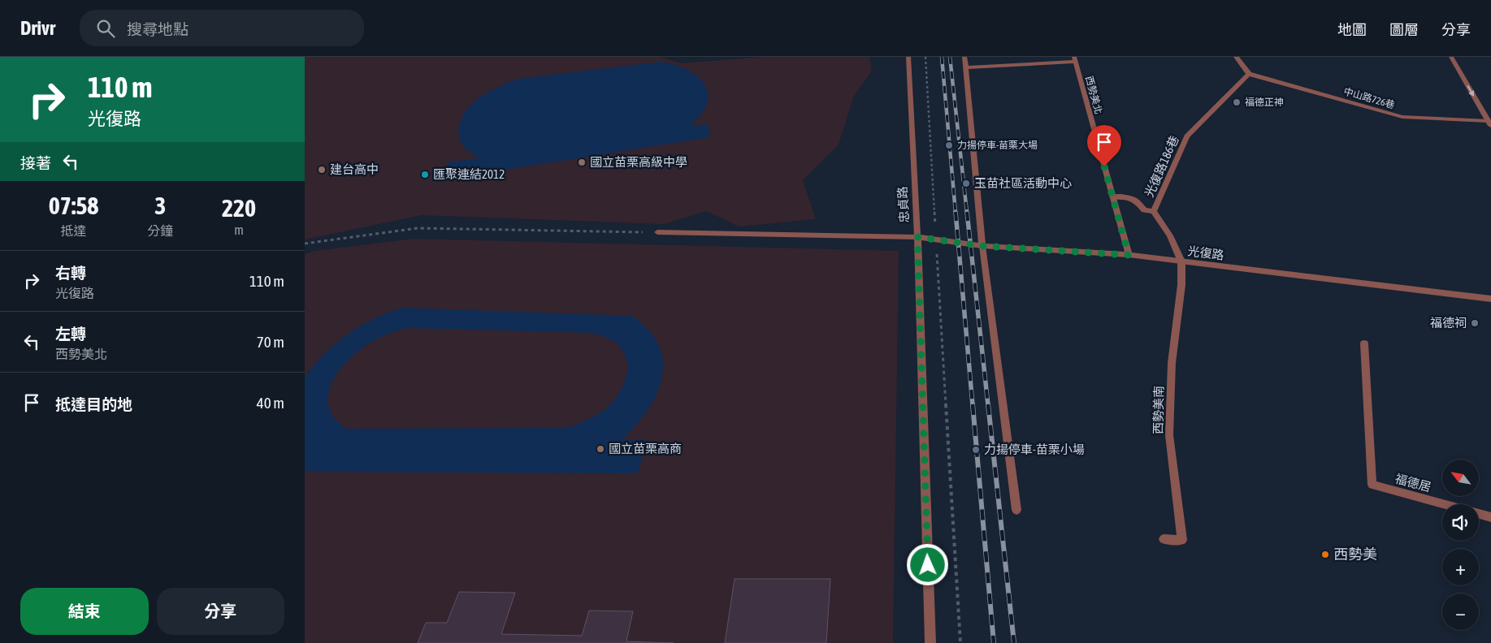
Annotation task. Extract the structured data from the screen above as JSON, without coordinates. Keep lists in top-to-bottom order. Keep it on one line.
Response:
{"streets":{"street":["西勢美北","中山路726巷","光復路186巷","忠貞路","光復路","西勢美南","福德居"]},"crossings":[["西勢美北","光復路"],["中山路726巷","光復路186巷"],["光復路186巷","光復路"],["光復路186巷","西勢美南"],["忠貞路","光復路"],["光復路","西勢美南"]],"places":["福德正神","力揚停車-苗栗大場","國立苗栗高級中學","建台高中","匯聚連結2012","玉苗社區活動中心","福德祠","國立苗栗高商","力揚停車-苗栗小場","西勢美"],"north":"top left","page":{"header":"Drivr","search":"搜尋地點","nav":["地圖","圖層","分享"],"turn":["110 m","光復路"],"then":"接著","eta":["07:58","抵達","3","分鐘","220","m"],"list":[{"name":"右轉","note":"光復路","value":"110 m"},{"name":"左轉","note":"西勢美北","value":"70 m"},{"name":"抵達目的地","value":"40 m"}],"map_buttons":["+","−"],"buttons":["結束","分享"]}}
